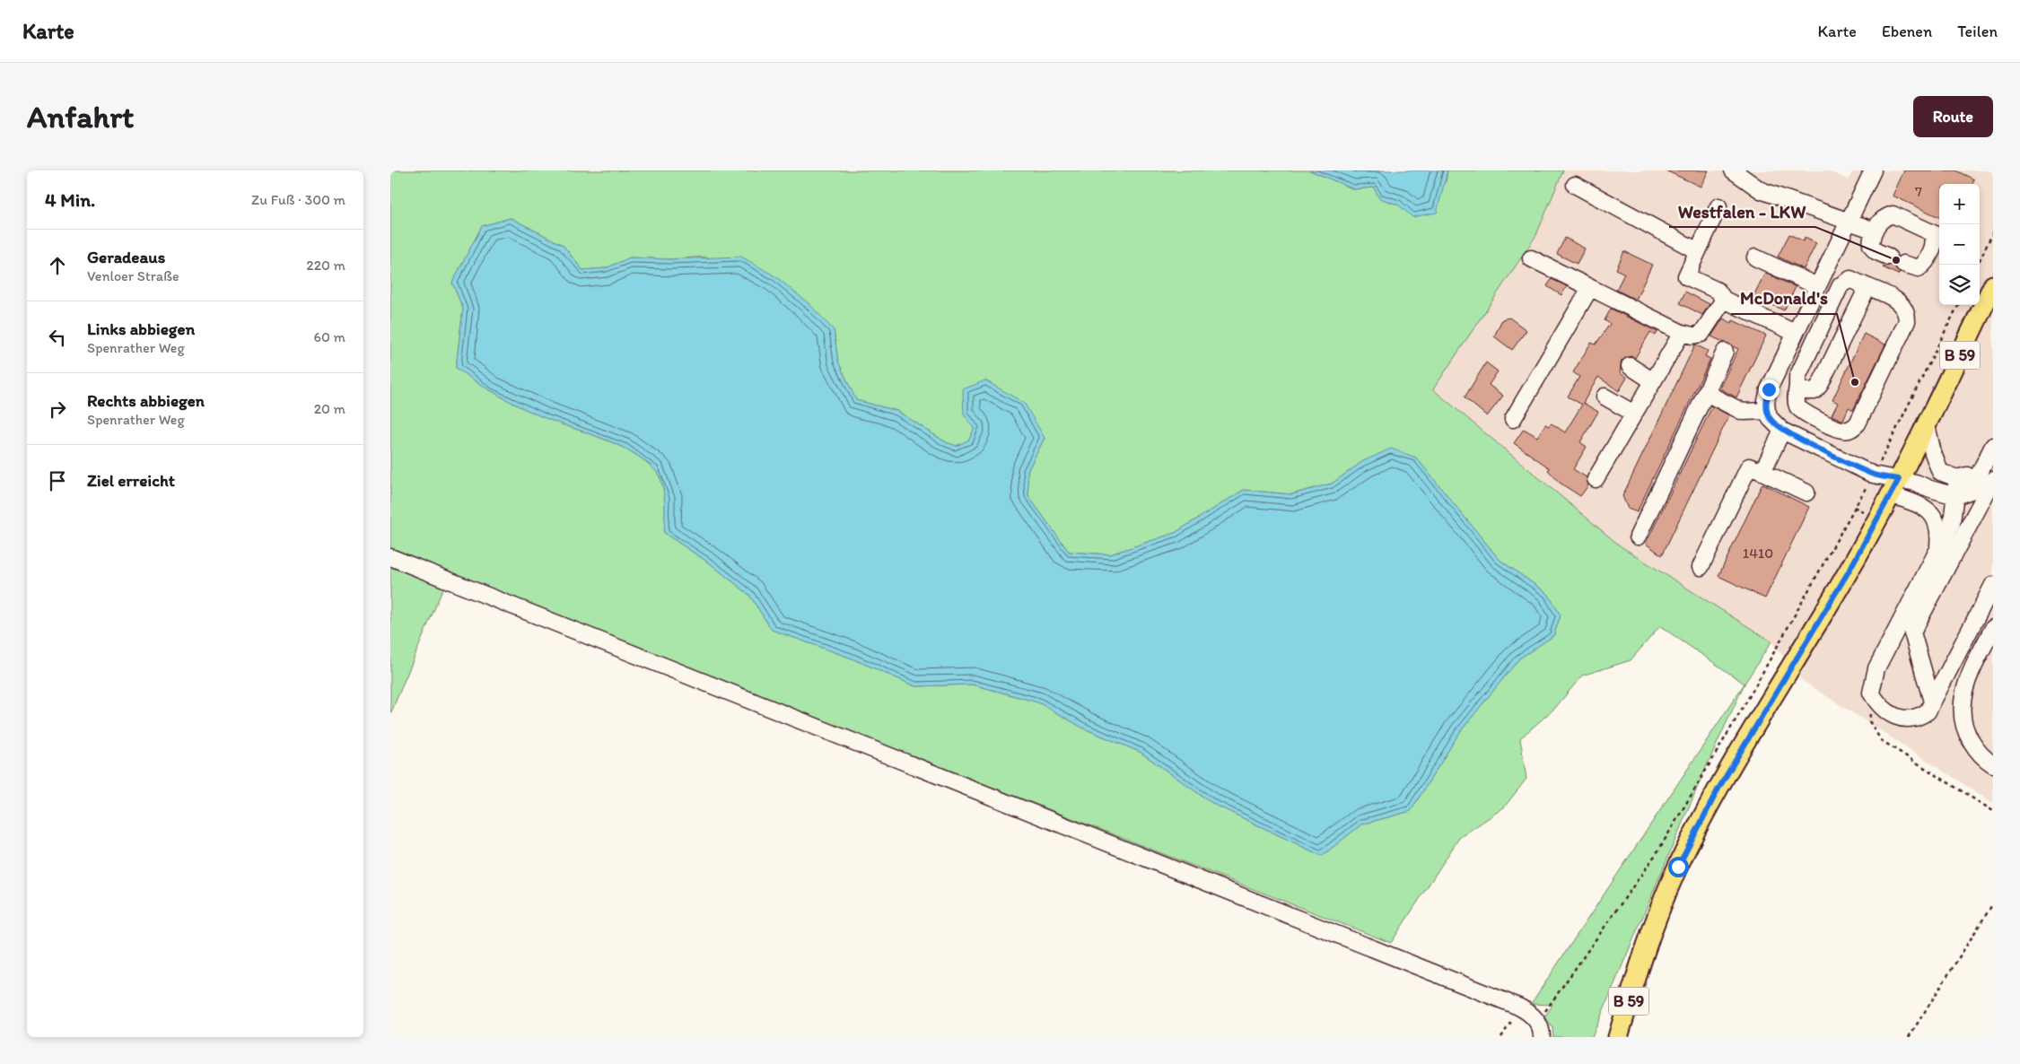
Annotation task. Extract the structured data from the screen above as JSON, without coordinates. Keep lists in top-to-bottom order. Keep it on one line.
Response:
{"streets":{"main road":["B 59"]},"places":["Westfalen - LKW","McDonald's"],"house_numbers":["7","1410"],"page":{"header":"Karte","nav":["Karte","Ebenen","Teilen"],"buttons":"Route","title":"Anfahrt","heading":["4 Min.","Zu Fuß · 300 m"],"map_buttons":["+","−"],"list":[["Geradeaus","Venloer Straße","220 m"],["Links abbiegen","Spenrather Weg","60 m"],["Rechts abbiegen","Spenrather Weg","20 m"],"Ziel erreicht"]}}
